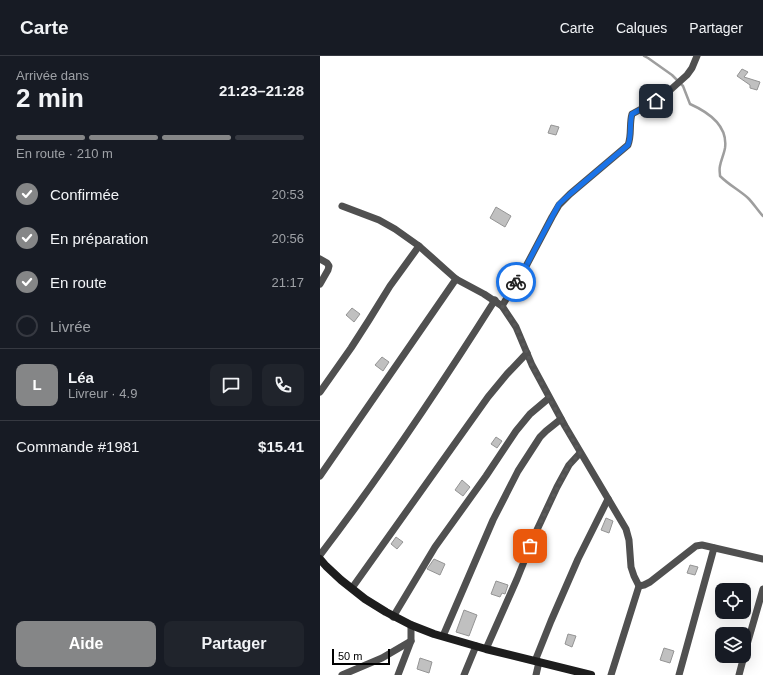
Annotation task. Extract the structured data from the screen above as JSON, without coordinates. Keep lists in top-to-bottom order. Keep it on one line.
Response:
{"scale_bar":"50 m","page":{"header":"Carte","nav":["Carte","Calques","Partager"],"heading":["2 min","Arrivée dans","21:23–21:28"],"panel":["Léa","Livreur · 4.9","Commande #1981","$15.41"],"bar":"En route · 210 m","list":[["Confirmée","20:53"],["En préparation","20:56"],["En route","21:17"],"Livrée"],"round":"L","buttons":["Aide","Partager"],"scale":"50 m"}}
